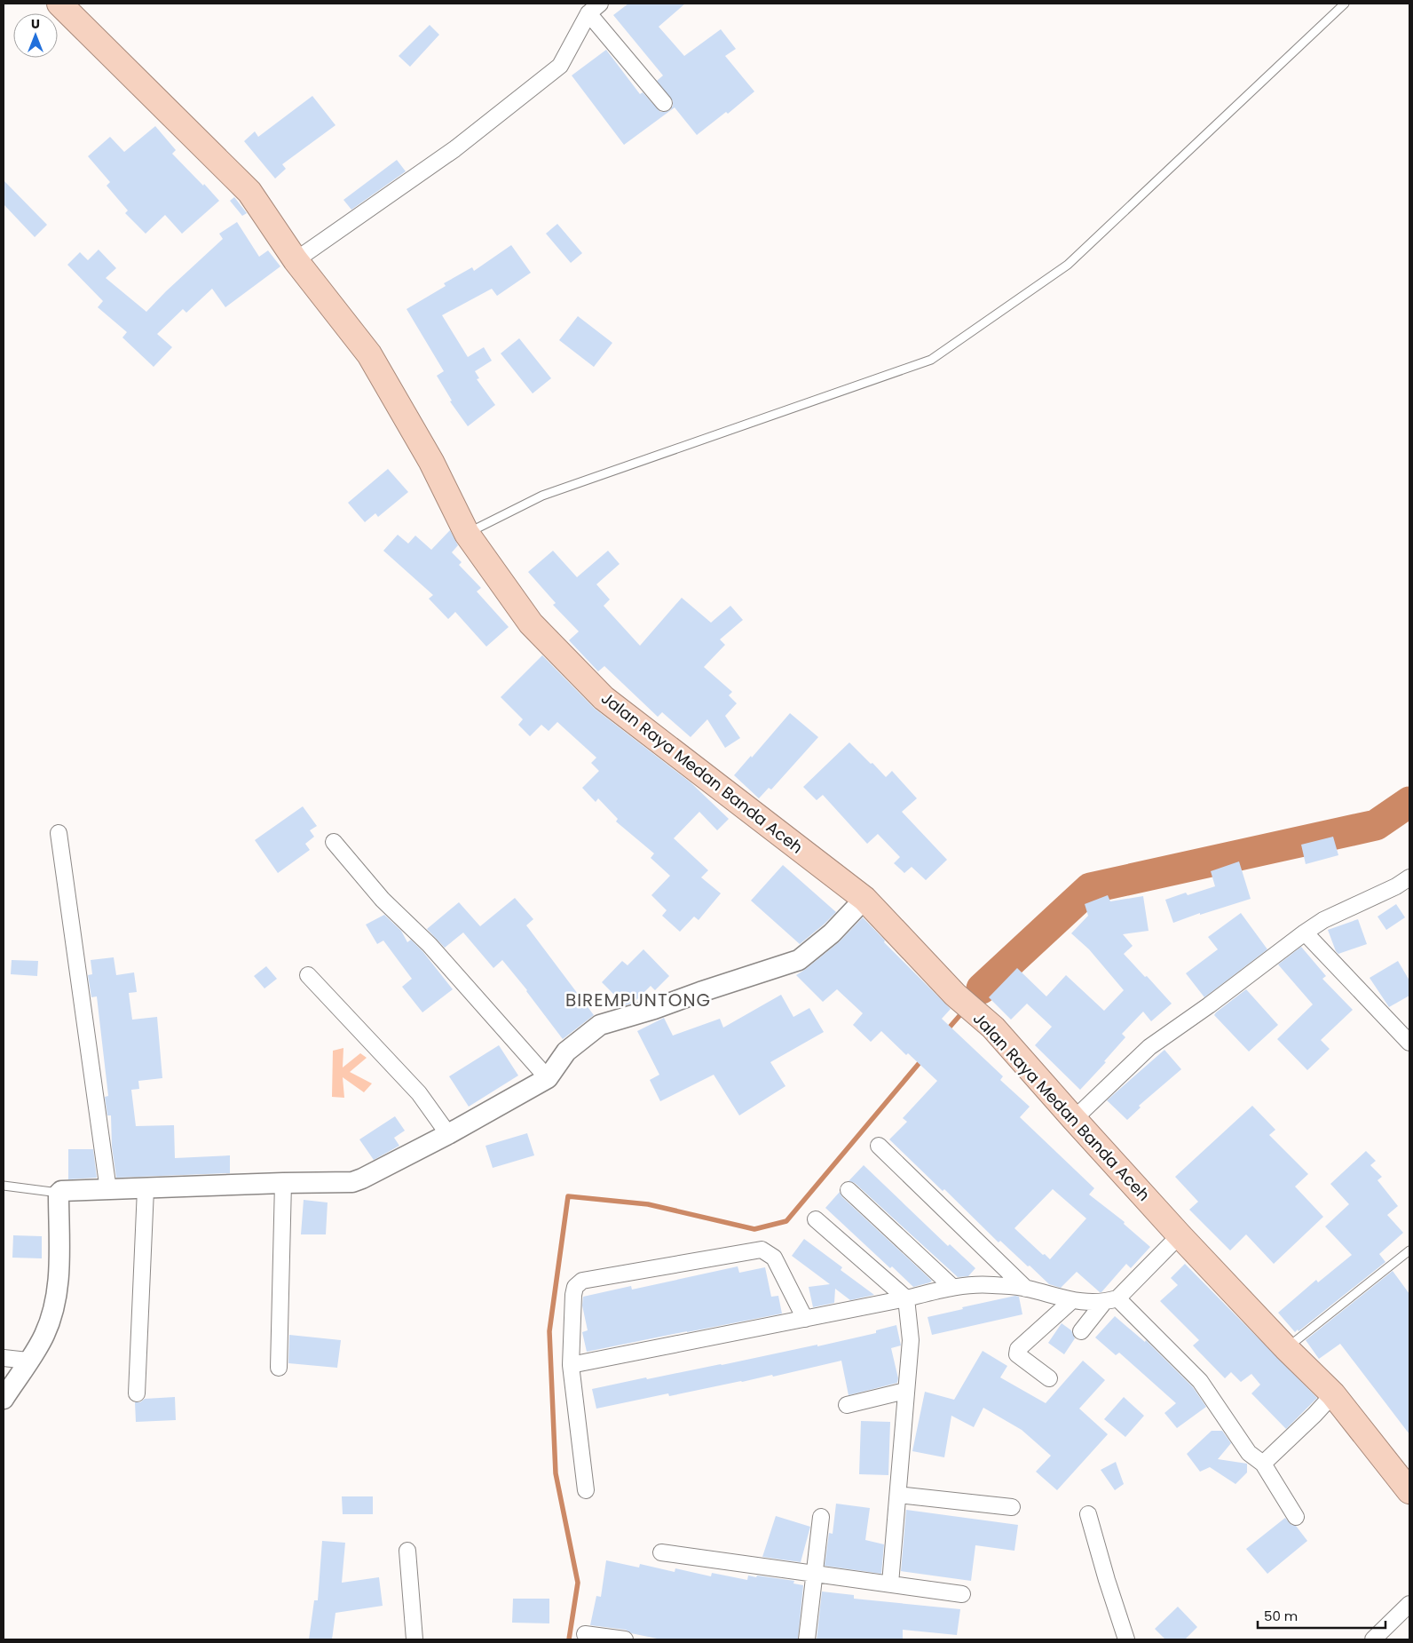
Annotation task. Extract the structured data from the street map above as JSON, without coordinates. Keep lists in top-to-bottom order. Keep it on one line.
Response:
{"streets":{"highway":["Jalan Raya Medan Banda Aceh"]},"districts":["BIREMPUNTONG"],"scale_bar":"50 m","north":"top"}
